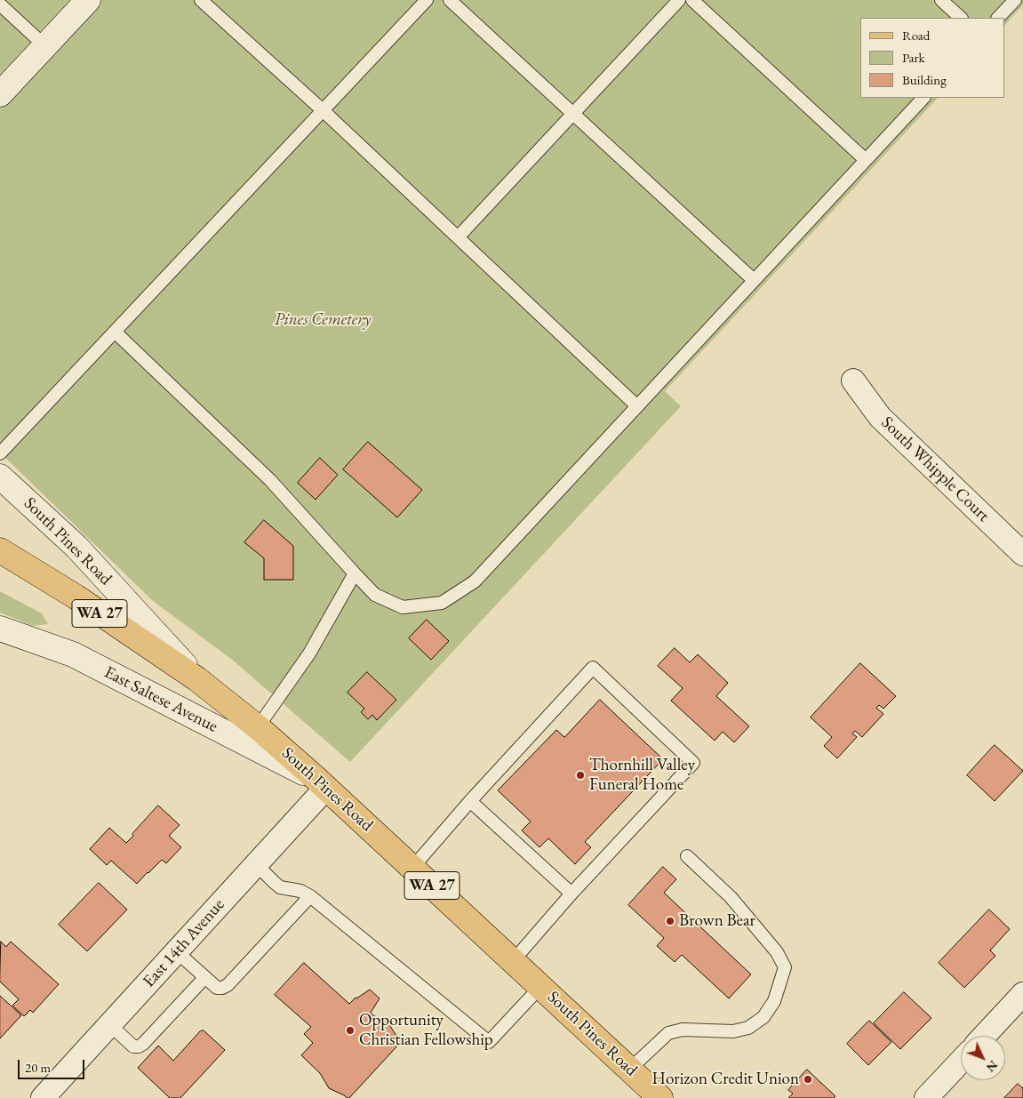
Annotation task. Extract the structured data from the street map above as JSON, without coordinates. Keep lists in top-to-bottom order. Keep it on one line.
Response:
{"streets":{"main road":["South Pines Road","WA 27","East Saltese Avenue"],"street":["South Whipple Court","East 14th Avenue"]},"crossings":[["South Pines Road","WA 27"],["South Pines Road","East Saltese Avenue"],["South Pines Road","East 14th Avenue"],["East Saltese Avenue","East 14th Avenue"]],"parks":["Pines Cemetery"],"places":["Thornhill Valley Funeral Home","Brown Bear","Opportunity Christian Fellowship","Horizon Credit Union"],"legend":["Road","Park","Building"],"scale_bar":"20 m","north":"bottom right"}
